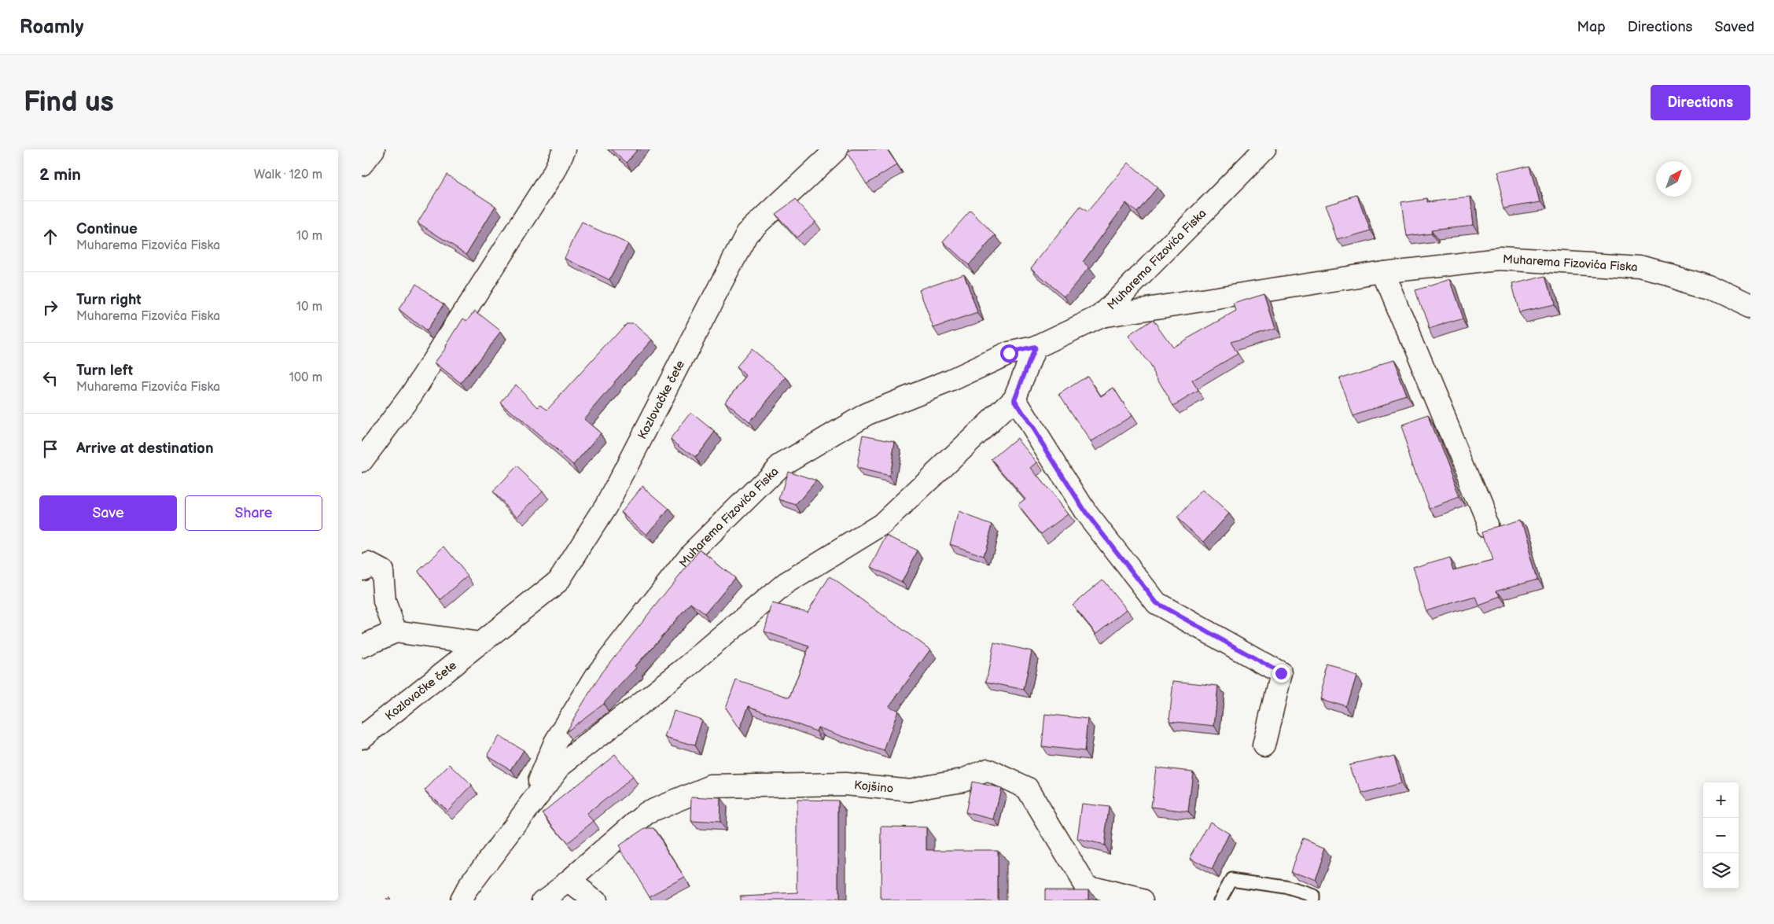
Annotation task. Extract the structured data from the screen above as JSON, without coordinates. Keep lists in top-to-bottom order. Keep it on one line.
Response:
{"streets":{"street":["Muharema Fizovića Fiska","Kozlovačke čete","Kojšino"]},"north":"top right","page":{"header":"Roamly","nav":["Map","Directions","Saved"],"buttons":["Directions",["Save","Share"]],"title":"Find us","heading":["2 min","Walk · 120 m"],"list":[["Continue","Muharema Fizovića Fiska","10 m"],["Turn right","Muharema Fizovića Fiska","10 m"],["Turn left","Muharema Fizovića Fiska","100 m"],"Arrive at destination"],"map_buttons":["+","−"]}}
